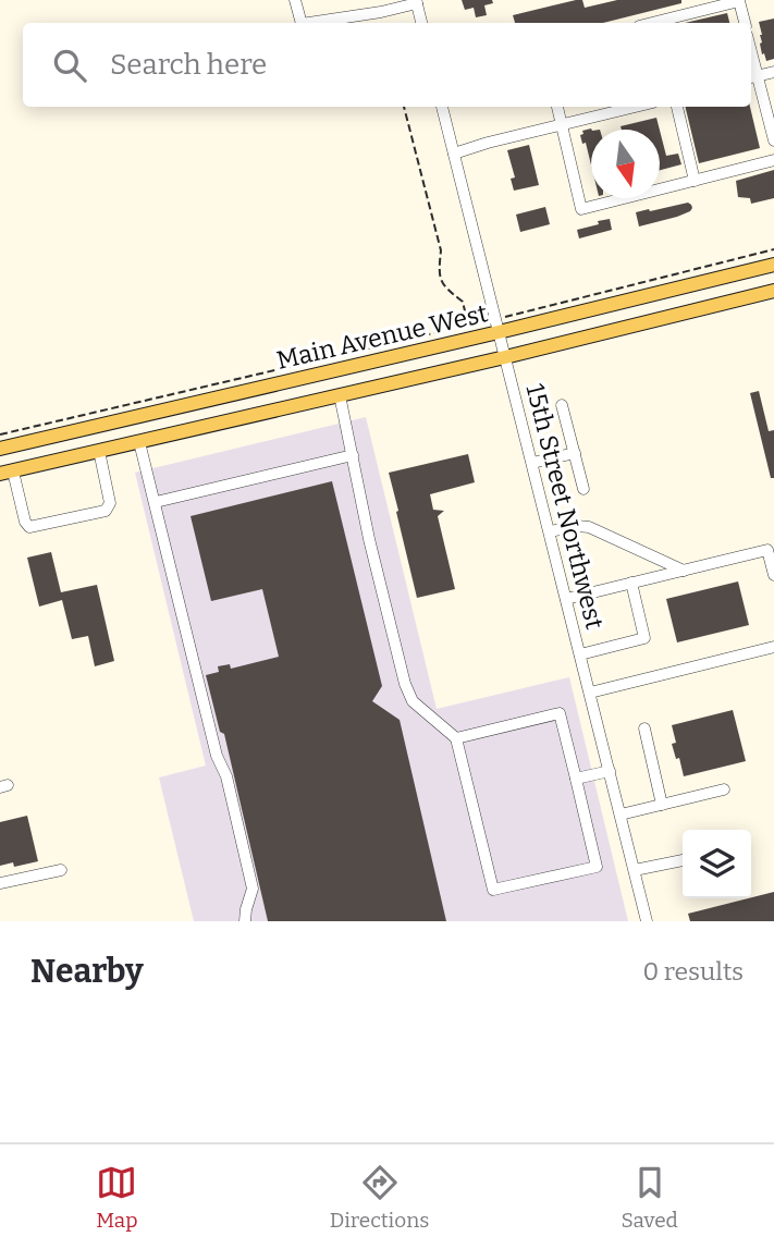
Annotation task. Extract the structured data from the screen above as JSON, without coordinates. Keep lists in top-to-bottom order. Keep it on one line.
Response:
{"streets":{"main road":["Main Avenue West"],"street":["15th Street Northwest"]},"crossings":[["Main Avenue West","15th Street Northwest"]],"north":"bottom","page":{"search":"Search here","heading":["Nearby","0 results"],"nav":["Map","Directions","Saved"]}}
